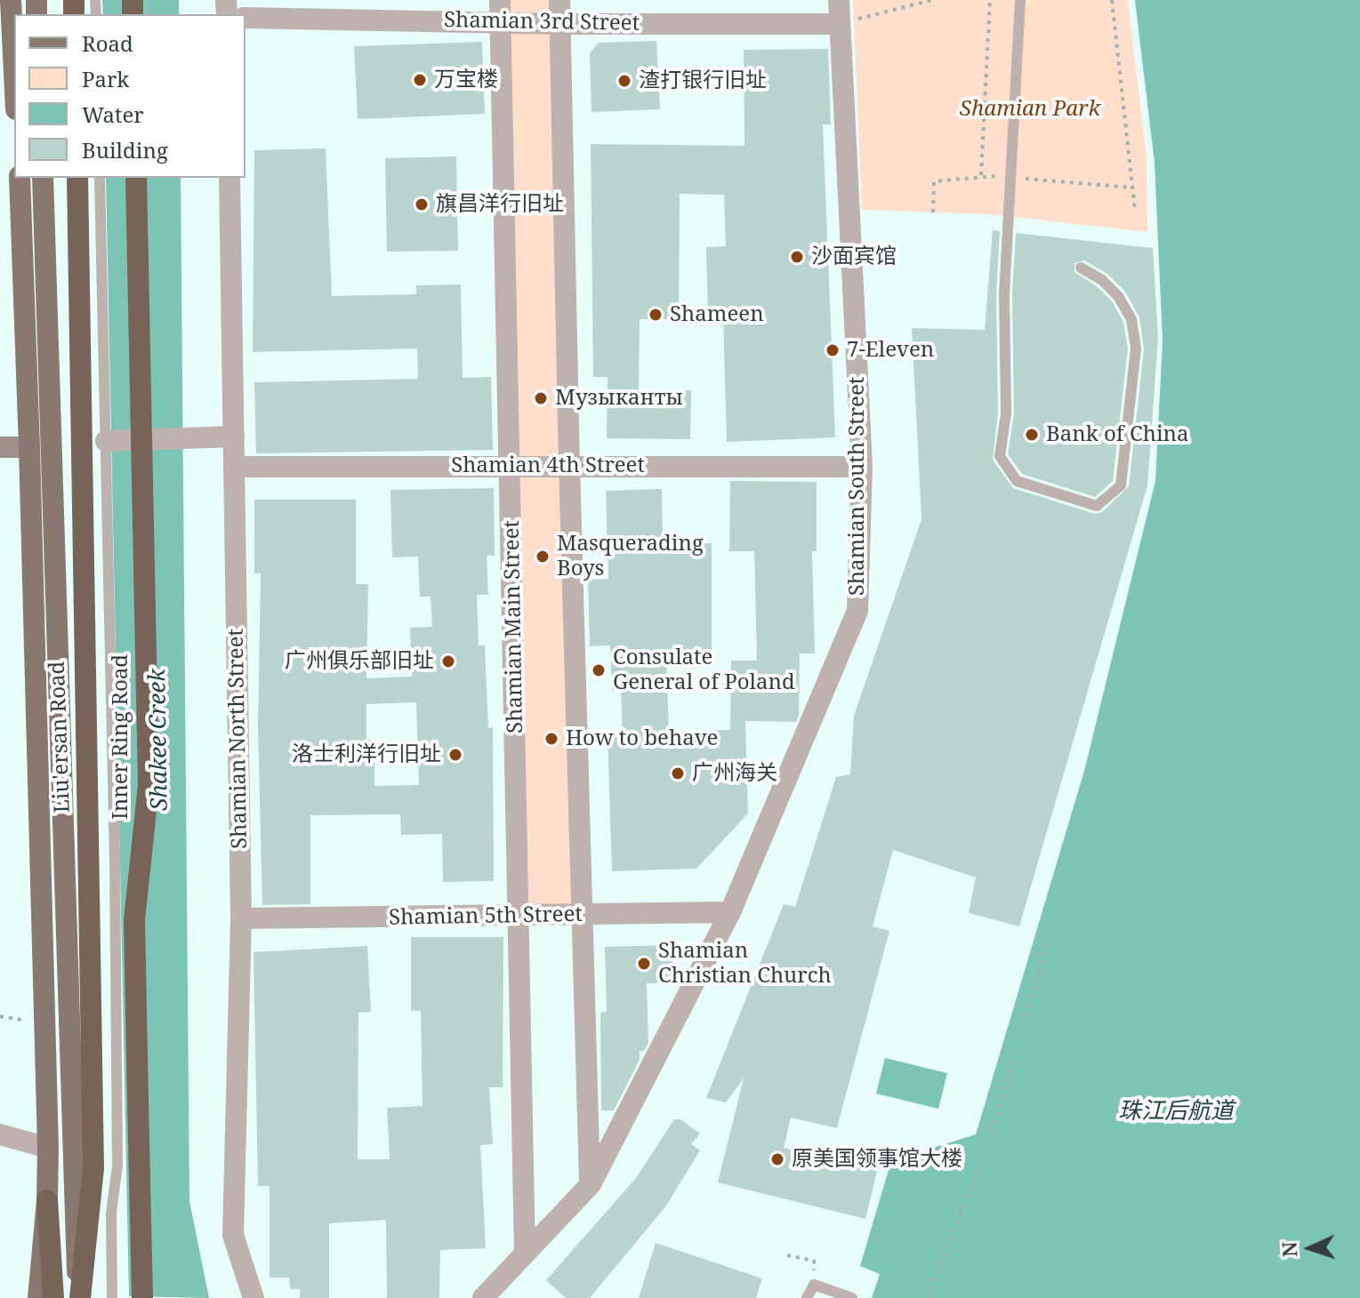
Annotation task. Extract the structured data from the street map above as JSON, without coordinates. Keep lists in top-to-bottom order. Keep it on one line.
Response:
{"streets":{"highway":["Inner Ring Road"],"main road":["Liu'ersan Road"],"street":["Shamian 3rd Street","Shamian 4th Street","Shamian South Street","Shamian Main Street","Shamian North Street","Shamian 5th Street"]},"crossings":[["Shamian 3rd Street","Shamian South Street"],["Shamian 3rd Street","Shamian Main Street"],["Shamian 4th Street","Shamian South Street"],["Shamian 4th Street","Shamian Main Street"],["Shamian 4th Street","Shamian North Street"],["Shamian South Street","Shamian Main Street"],["Shamian South Street","Shamian 5th Street"],["Shamian Main Street","Shamian 5th Street"],["Liu'ersan Road","Inner Ring Road"],["Shamian North Street","Shamian 5th Street"]],"water":["Shakee Creek","珠江后航道"],"parks":["Shamian Park"],"places":["万宝楼","渣打银行旧址","旗昌洋行旧址","沙面宾馆","Shameen","7-Eleven","Музыканты","Bank of China","Masquerading Boys","广州俱乐部旧址","Consulate General of Poland","How to behave","洛士利洋行旧址","广州海关","Shamian Christian Church","原美国领事馆大楼"],"legend":["Road","Park","Water","Building"],"north":"left"}
